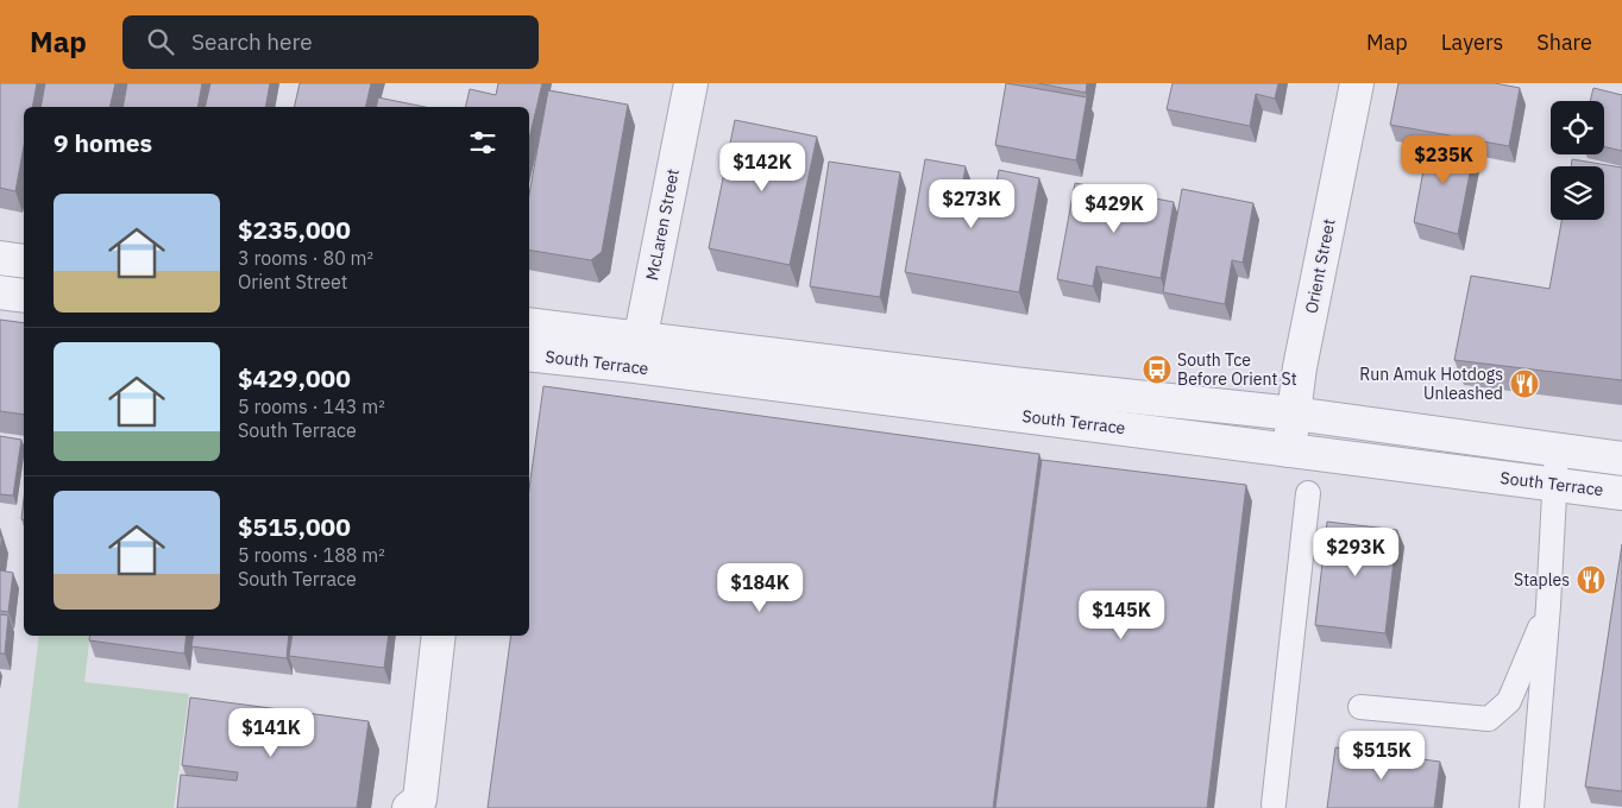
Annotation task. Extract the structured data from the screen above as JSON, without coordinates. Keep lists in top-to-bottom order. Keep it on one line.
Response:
{"streets":{"street":["McLaren Street","Orient Street","South Terrace"]},"crossings":[["McLaren Street","South Terrace"],["Orient Street","South Terrace"]],"places":{"bus stop":["South Tce Before Orient St"],"restaurant":["Run Amuk Hotdogs Unleashed","Staples"]},"page":{"header":"Map","search":"Search here","nav":["Map","Layers","Share"],"heading":"9 homes","price":["$235K","$142K","$273K","$429K","$293K","$184K","$145K","$141K","$515K"],"list":[{"name":"$235,000","note":"3 rooms · 80 m² · Orient Street"},{"name":"$429,000","note":"5 rooms · 143 m² · South Terrace"},{"name":"$515,000","note":"5 rooms · 188 m² · South Terrace"}]}}
